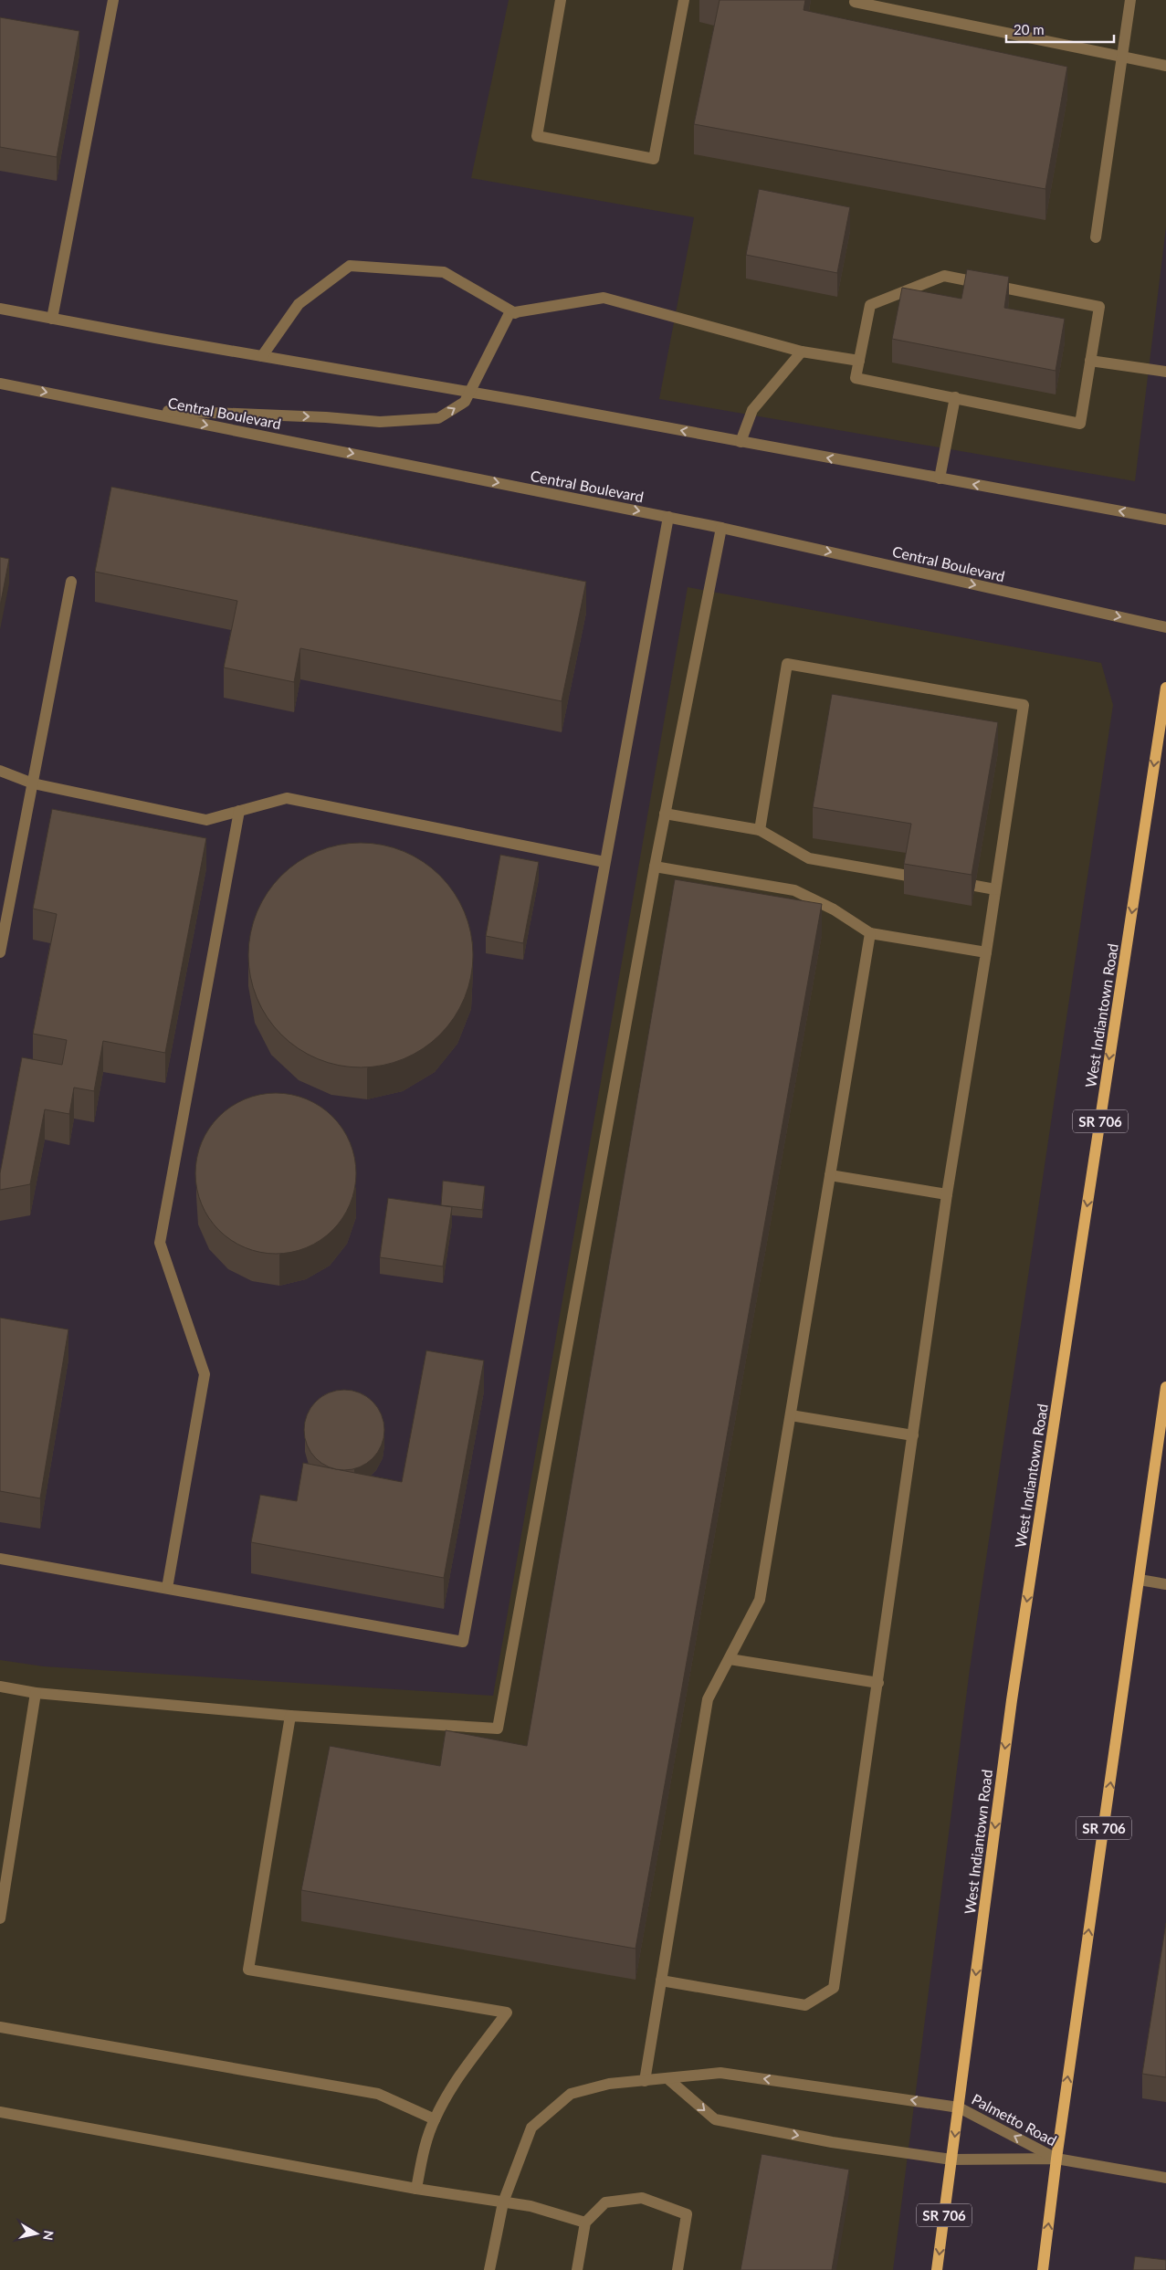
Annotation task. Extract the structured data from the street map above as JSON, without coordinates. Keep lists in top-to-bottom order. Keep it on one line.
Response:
{"streets":{"main road":["West Indiantown Road","SR 706"],"street":["Central Boulevard","Palmetto Road"]},"crossings":[["West Indiantown Road","Palmetto Road"],["SR 706","Palmetto Road"]],"one_way":["West Indiantown Road"],"scale_bar":"20 m","north":"right"}
